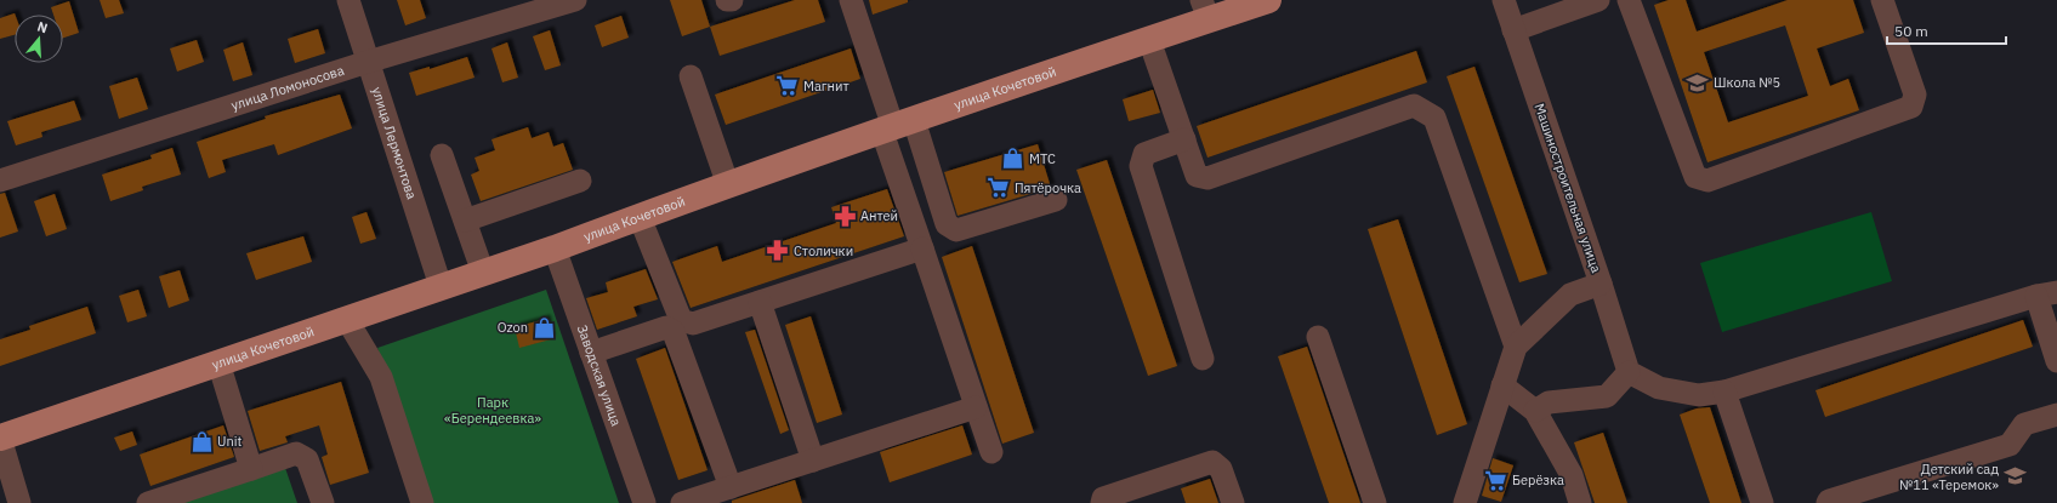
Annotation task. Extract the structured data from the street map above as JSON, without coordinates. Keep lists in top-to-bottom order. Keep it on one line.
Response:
{"streets":{"main road":["улица Кочетовой"],"street":["улица Ломоносова","улица Лермонтова","Машиностроительная улица","Заводская улица"]},"crossings":[["улица Ломоносова","улица Лермонтова"],["улица Кочетовой","улица Лермонтова"],["улица Кочетовой","Заводская улица"]],"parks":["Парк «Берендеевка»"],"places":{"school or university":["Школа №5","Детский сад №11 «Теремок»"],"supermarket":["Магнит","Пятёрочка","Берёзка"],"shop":["МТС","Ozon","Unit"],"pharmacy":["Антей","Столички"]},"scale_bar":"50 m","north":"top"}
